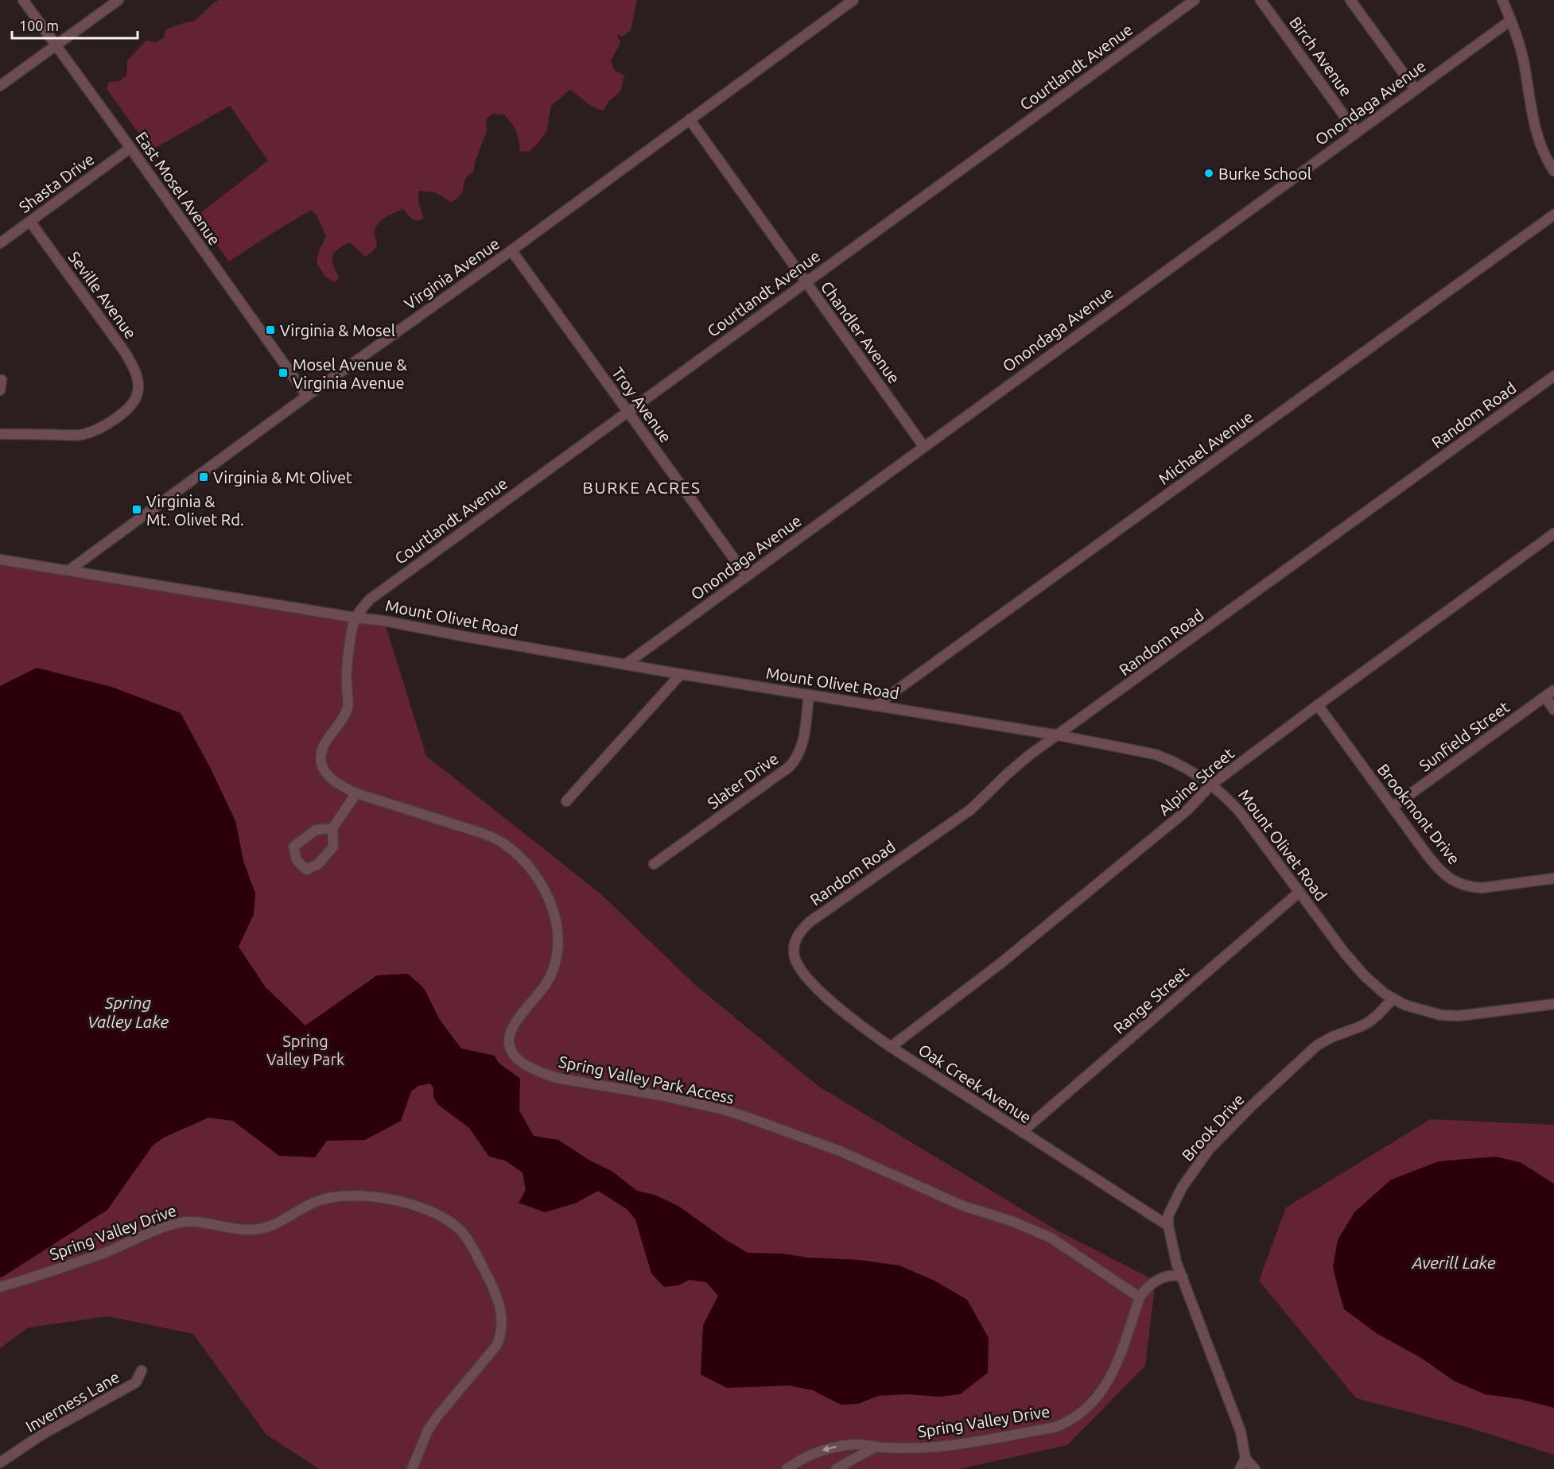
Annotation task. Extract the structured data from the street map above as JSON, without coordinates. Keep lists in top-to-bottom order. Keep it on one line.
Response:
{"streets":{"street":["Birch Avenue","Courtlandt Avenue","Onondaga Avenue","Shasta Drive","East Mosel Avenue","Virginia Avenue","Seville Avenue","Chandler Avenue","Troy Avenue","Random Road","Michael Avenue","Mount Olivet Road","Sunfield Street","Slater Drive","Alpine Street","Brookmont Drive","Range Street","Spring Valley Park Access","Oak Creek Avenue","Brook Drive","Spring Valley Drive","Inverness Lane"]},"crossings":[["Birch Avenue","Onondaga Avenue"],["Courtlandt Avenue","Chandler Avenue"],["Courtlandt Avenue","Troy Avenue"],["Courtlandt Avenue","Mount Olivet Road"],["Courtlandt Avenue","Spring Valley Park Access"],["Onondaga Avenue","Chandler Avenue"],["Onondaga Avenue","Troy Avenue"],["Onondaga Avenue","Mount Olivet Road"],["Shasta Drive","East Mosel Avenue"],["Shasta Drive","Seville Avenue"],["East Mosel Avenue","Virginia Avenue"],["Virginia Avenue","Chandler Avenue"],["Virginia Avenue","Troy Avenue"],["Virginia Avenue","Mount Olivet Road"],["Random Road","Mount Olivet Road"],["Random Road","Oak Creek Avenue"],["Michael Avenue","Mount Olivet Road"],["Mount Olivet Road","Slater Drive"],["Mount Olivet Road","Alpine Street"],["Mount Olivet Road","Range Street"],["Mount Olivet Road","Spring Valley Park Access"],["Mount Olivet Road","Brook Drive"],["Sunfield Street","Brookmont Drive"],["Alpine Street","Brookmont Drive"],["Alpine Street","Oak Creek Avenue"],["Range Street","Oak Creek Avenue"],["Spring Valley Park Access","Spring Valley Drive"],["Oak Creek Avenue","Brook Drive"],["Brook Drive","Spring Valley Drive"]],"districts":["BURKE ACRES"],"water":["Spring Valley Lake","Averill Lake"],"parks":["Spring Valley Park"],"places":{"other":["Burke School"],"transit":["Virginia & Mosel","Mosel Avenue & Virginia Avenue","Virginia & Mt Olivet","Virginia & Mt. Olivet Rd."]},"scale_bar":"100 m"}
